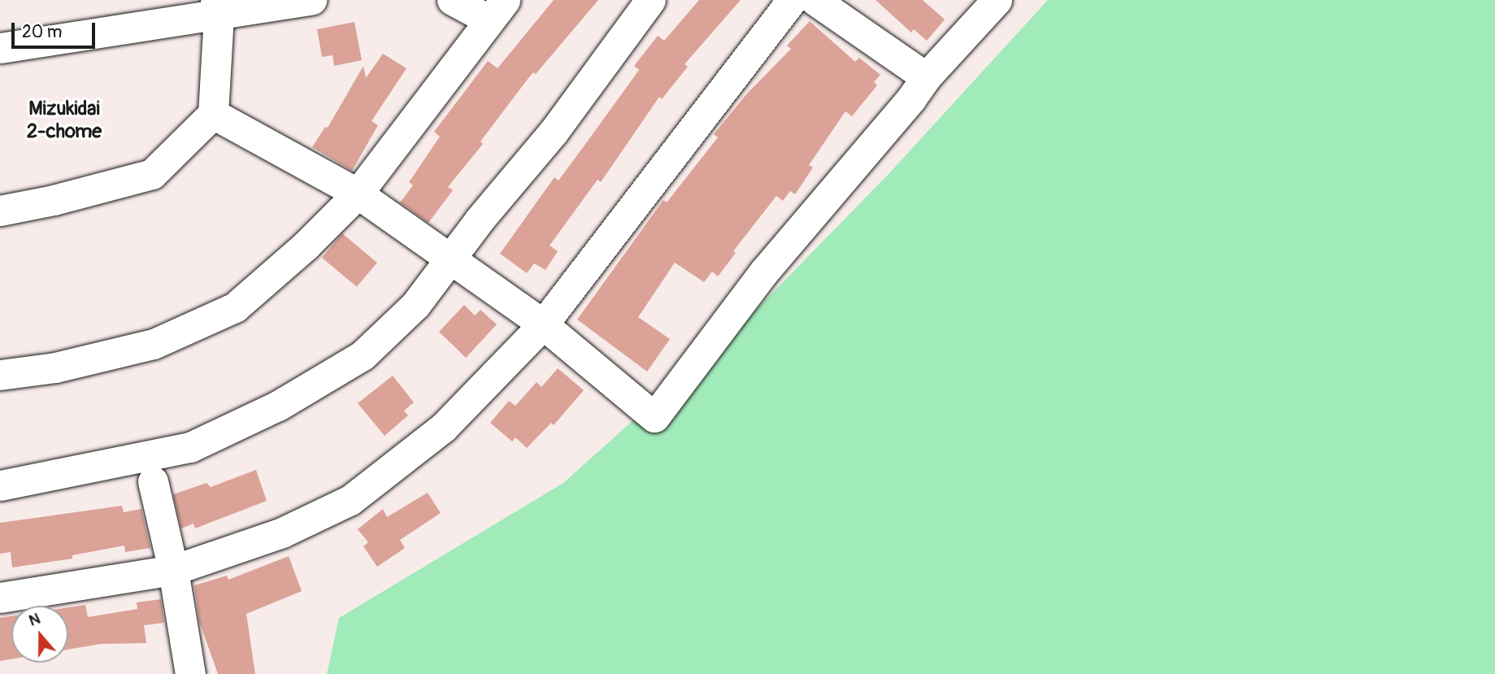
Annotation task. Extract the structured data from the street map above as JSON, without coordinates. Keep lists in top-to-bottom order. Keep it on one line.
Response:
{"districts":["Mizukidai 2-chome"],"scale_bar":"20 m","north":"top"}
